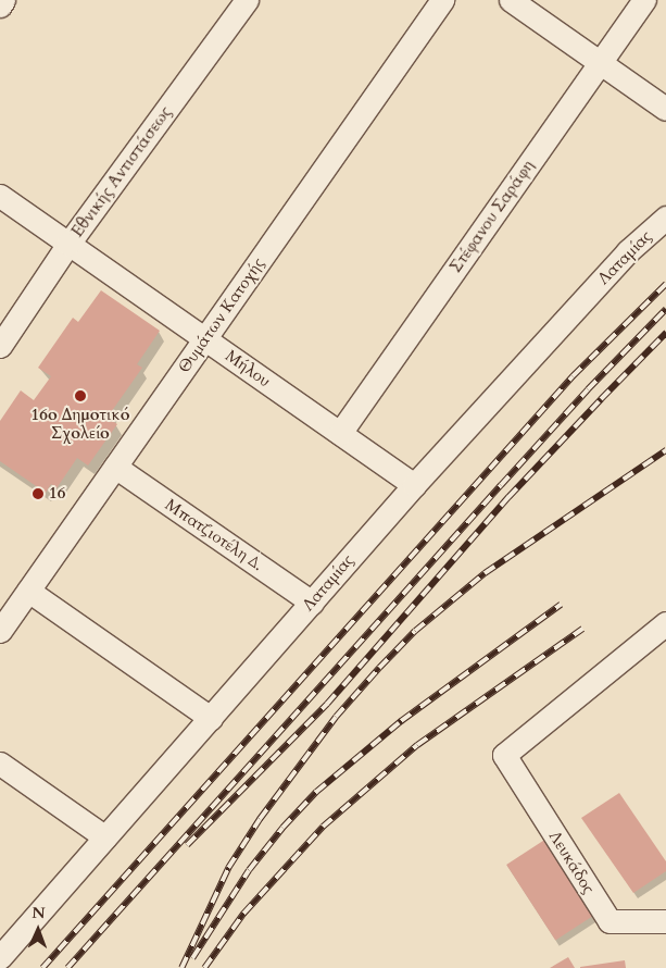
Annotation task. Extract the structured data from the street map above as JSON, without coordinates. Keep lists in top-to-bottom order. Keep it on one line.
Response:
{"streets":{"street":["Εθνικής Αντιστάσεως","Στέφανου Σαράφη","Λαταμίας","Θυμάτων Κατοχής","Μήλου","Μπατζιοτέλη Δ.","Λευκάδος"]},"crossings":[["Εθνικής Αντιστάσεως","Μήλου"],["Στέφανου Σαράφη","Μήλου"],["Λαταμίας","Μήλου"],["Λαταμίας","Μπατζιοτέλη Δ."],["Θυμάτων Κατοχής","Μήλου"],["Θυμάτων Κατοχής","Μπατζιοτέλη Δ."]],"places":["16o Δημοτικό Σχολείο","16"],"north":"top"}
